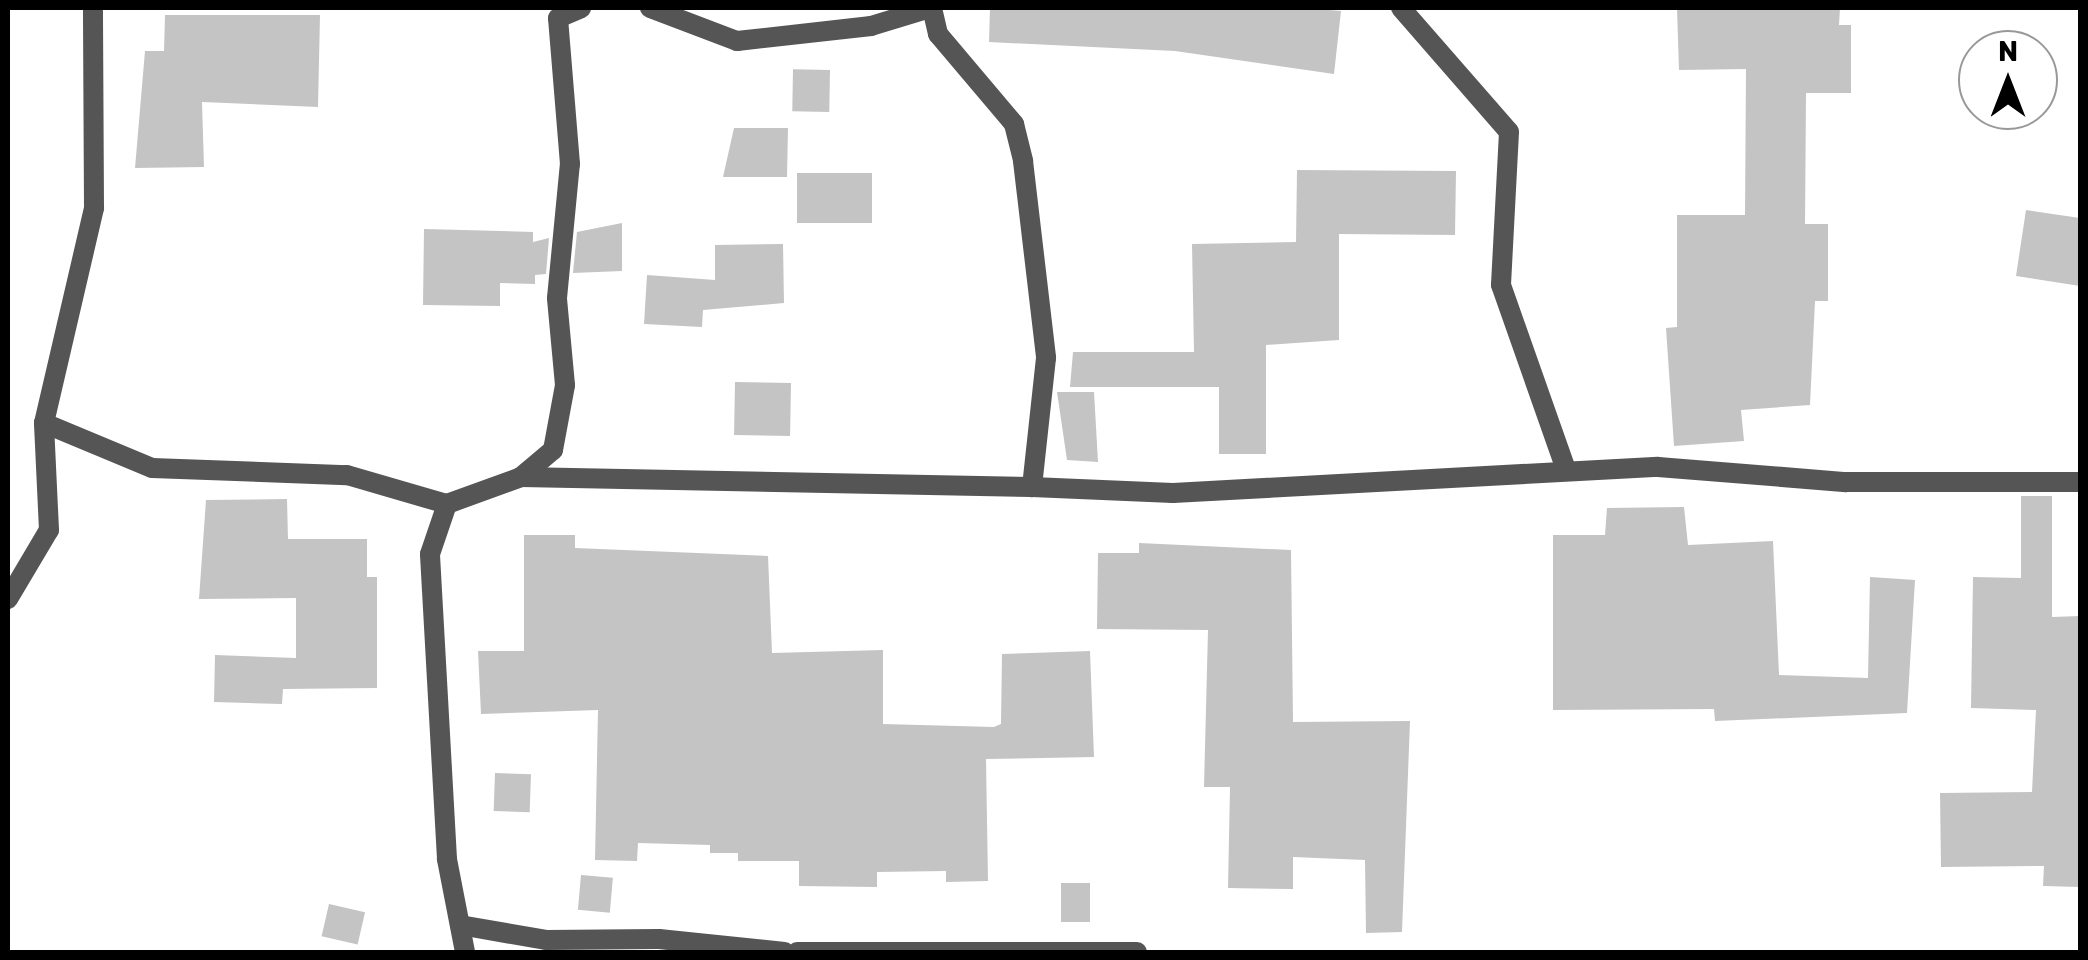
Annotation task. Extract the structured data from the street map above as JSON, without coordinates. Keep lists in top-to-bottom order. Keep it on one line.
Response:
{"north":"top"}
